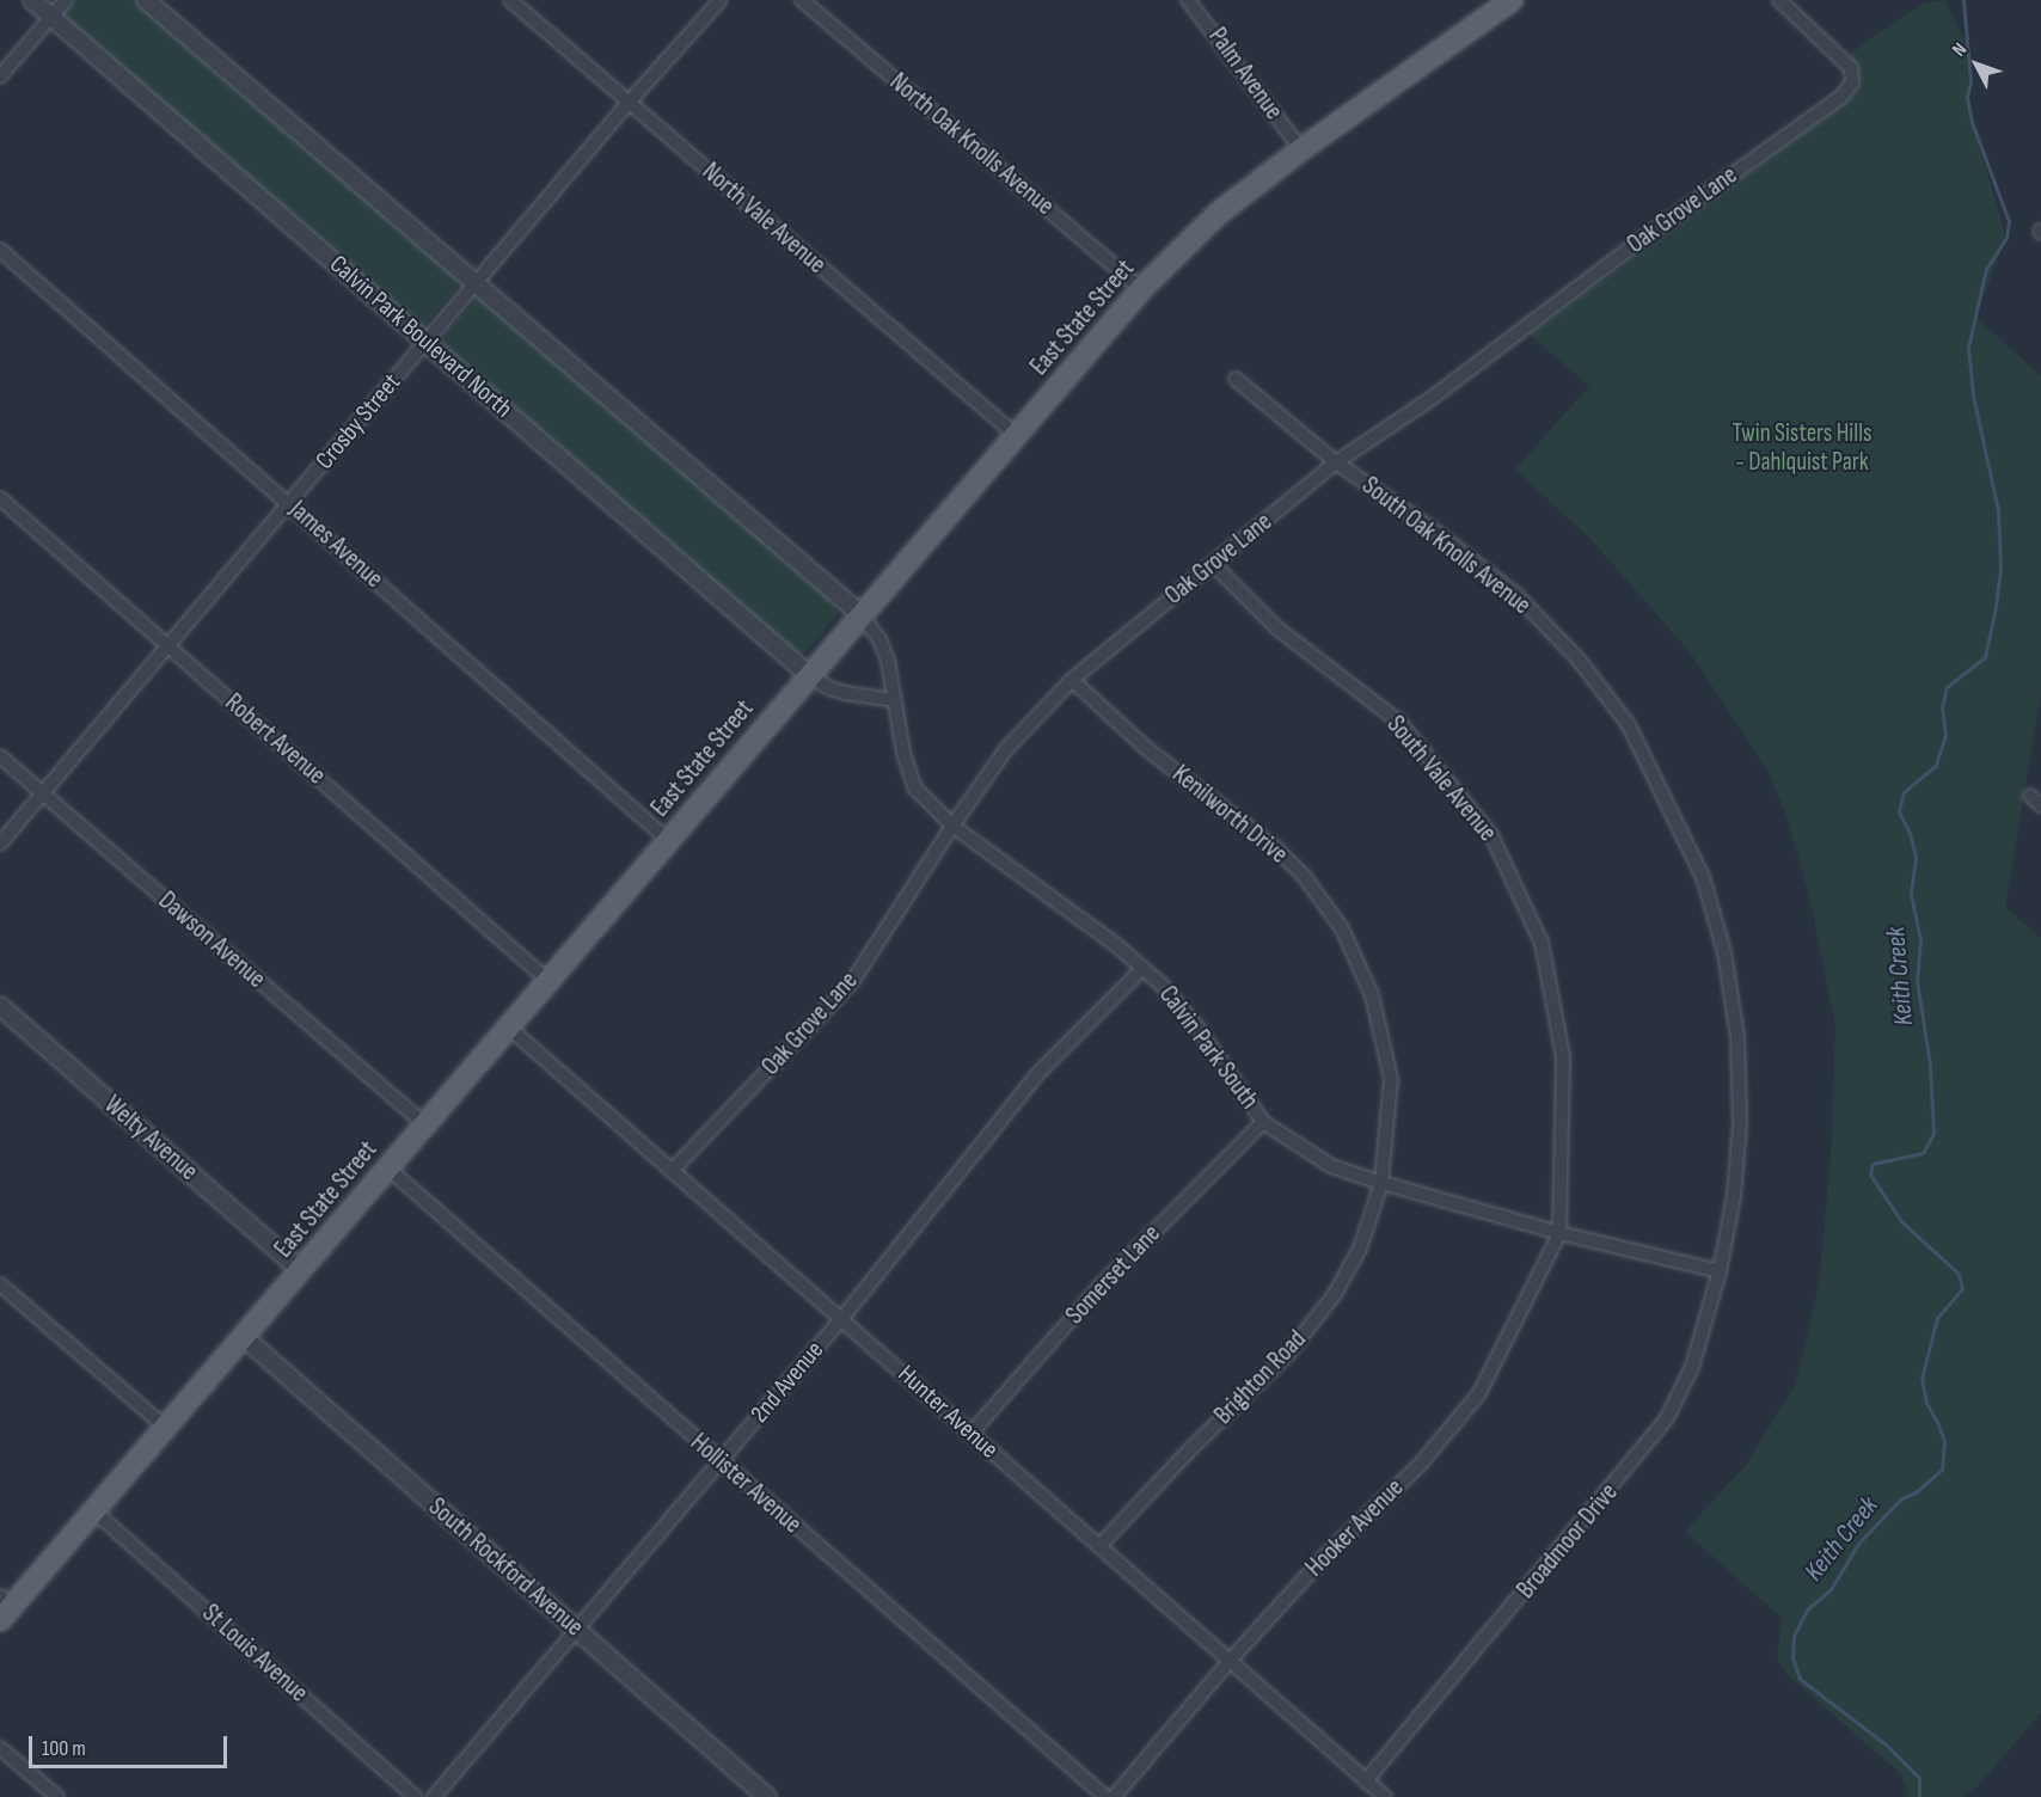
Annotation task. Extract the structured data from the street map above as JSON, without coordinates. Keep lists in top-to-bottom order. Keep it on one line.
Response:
{"streets":{"main road":["East State Street"],"street":["Palm Avenue","North Oak Knolls Avenue","Oak Grove Lane","North Vale Avenue","Calvin Park Boulevard North","Crosby Street","James Avenue","South Oak Knolls Avenue","Robert Avenue","South Vale Avenue","Kenilworth Drive","Dawson Avenue","Calvin Park South","Welty Avenue","Somerset Lane","Brighton Road","2nd Avenue","Hunter Avenue","Hollister Avenue","Hooker Avenue","Broadmoor Drive","South Rockford Avenue","St Louis Avenue"]},"crossings":[["Palm Avenue","East State Street"],["North Oak Knolls Avenue","East State Street"],["Oak Grove Lane","South Oak Knolls Avenue"],["Oak Grove Lane","South Vale Avenue"],["Oak Grove Lane","Kenilworth Drive"],["Oak Grove Lane","Calvin Park South"],["Oak Grove Lane","Hunter Avenue"],["North Vale Avenue","East State Street"],["North Vale Avenue","Crosby Street"],["East State Street","Calvin Park Boulevard North"],["East State Street","James Avenue"],["East State Street","Robert Avenue"],["East State Street","Dawson Avenue"],["East State Street","Calvin Park South"],["East State Street","Welty Avenue"],["East State Street","Hunter Avenue"],["East State Street","Hollister Avenue"],["East State Street","South Rockford Avenue"],["East State Street","St Louis Avenue"],["Calvin Park Boulevard North","Crosby Street"],["Crosby Street","James Avenue"],["Crosby Street","Robert Avenue"],["Crosby Street","Dawson Avenue"],["South Oak Knolls Avenue","Calvin Park South"],["South Oak Knolls Avenue","Broadmoor Drive"],["South Vale Avenue","Calvin Park South"],["South Vale Avenue","Hooker Avenue"],["Kenilworth Drive","Calvin Park South"],["Kenilworth Drive","Brighton Road"],["Calvin Park South","Somerset Lane"],["Calvin Park South","Brighton Road"],["Calvin Park South","2nd Avenue"],["Calvin Park South","Hooker Avenue"],["Calvin Park South","Broadmoor Drive"],["Somerset Lane","Hunter Avenue"],["Brighton Road","Hunter Avenue"],["2nd Avenue","Hunter Avenue"],["2nd Avenue","Hollister Avenue"],["2nd Avenue","South Rockford Avenue"],["Hunter Avenue","Hooker Avenue"],["Hunter Avenue","Broadmoor Drive"]],"water":["Keith Creek"],"parks":["Twin Sisters Hills - Dahlquist Park"],"scale_bar":"100 m","north":"top left"}
